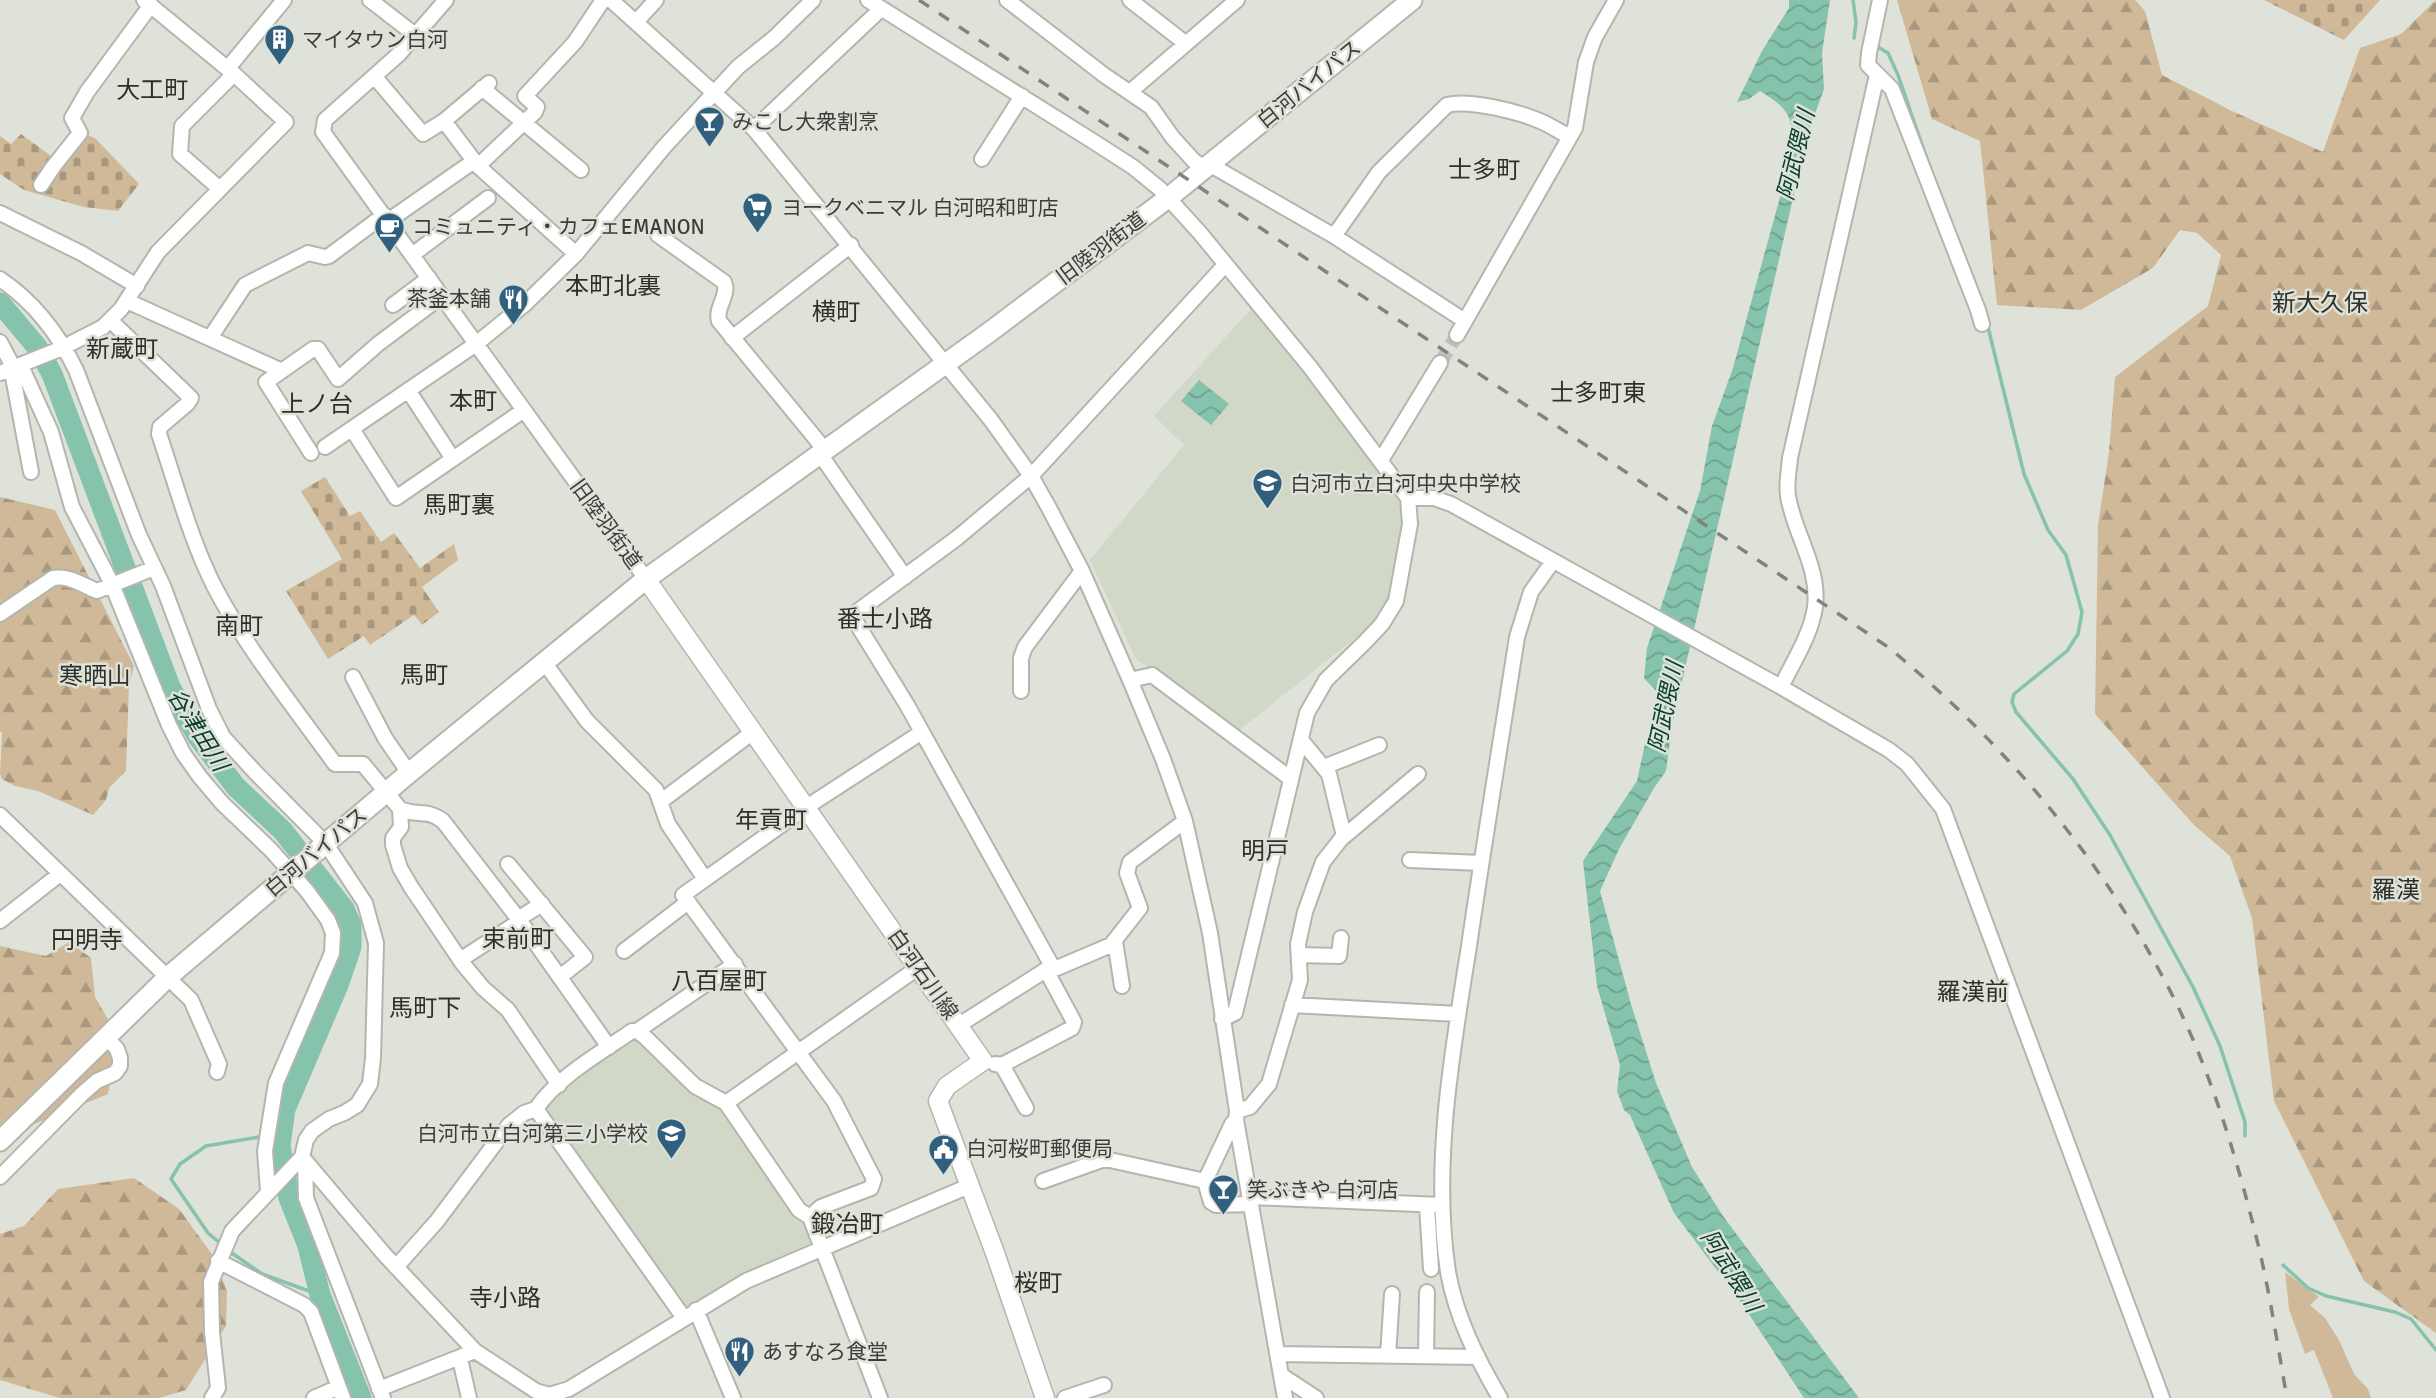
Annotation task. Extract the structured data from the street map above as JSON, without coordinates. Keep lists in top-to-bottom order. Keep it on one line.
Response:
{"streets":{"highway":["白河バイパス","旧陸羽街道"],"main road":["白河石川線"]},"crossings":[["白河バイパス","旧陸羽街道"],["白河バイパス","白河石川線"],["旧陸羽街道","白河石川線"]],"districts":["大工町","士多町","本町北裏","新大久保","横町","新蔵町","士多町東","本町","上ノ台","馬町裏","番士小路","南町","馬町","寒晒山","年貢町","明戸","羅漢","束前町","円明寺","八百屋町","羅漢前","馬町下","鍛冶町","桜町","寺小路"],"water":["阿武隈川","谷津田川"],"places":{"building":["マイタウン白河"],"bar":["みこし大衆割烹","笑ぶきや 白河店"],"supermarket":["ヨークベニマル 白河昭和町店"],"cafe":["コミュニティ・カフェEMANON"],"restaurant":["茶釜本舗","あすなろ食堂"],"school or university":["白河市立白河中央中学校","白河市立白河第三小学校"],"public building":["白河桜町郵便局"]}}
